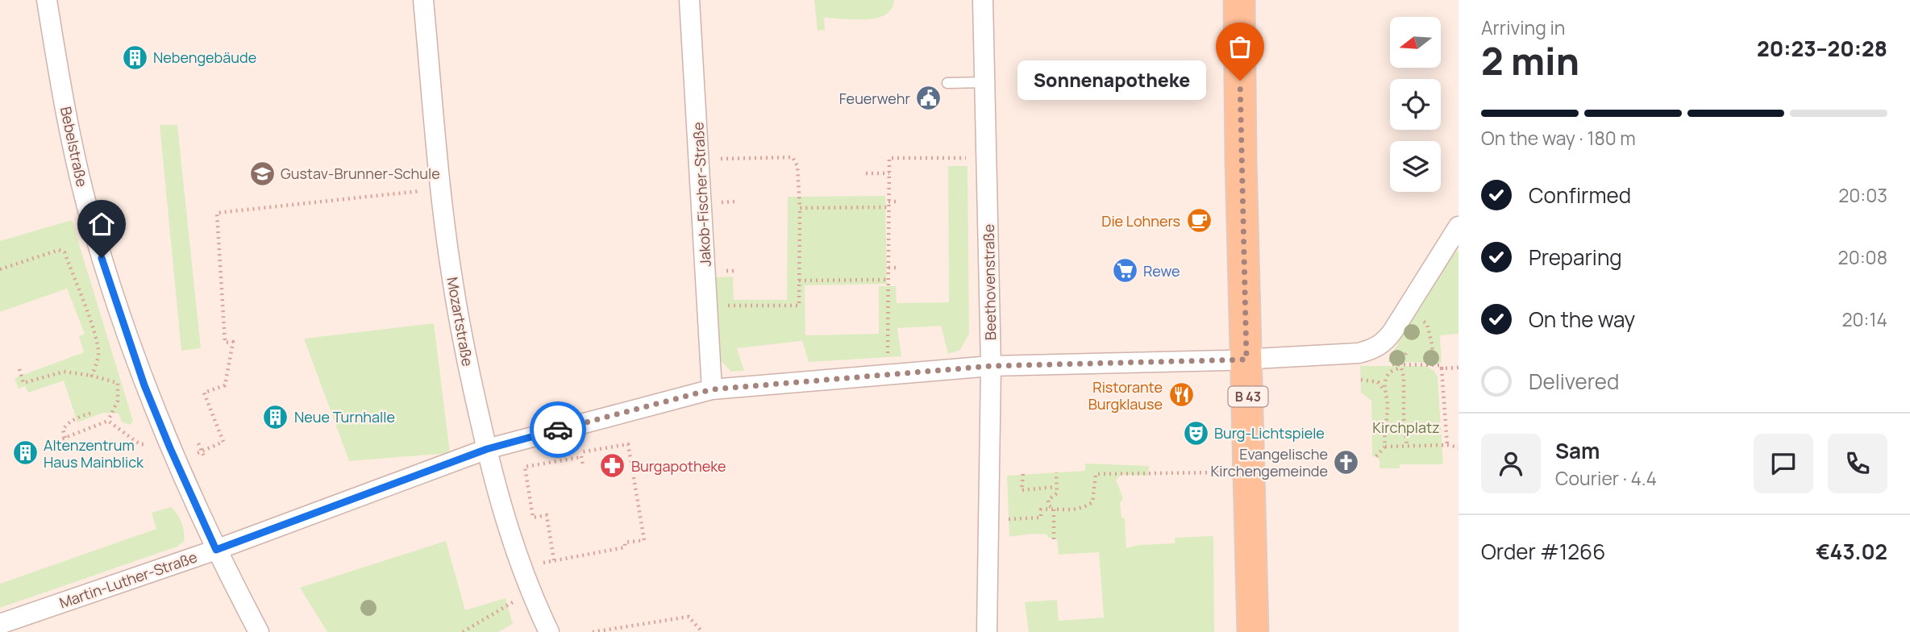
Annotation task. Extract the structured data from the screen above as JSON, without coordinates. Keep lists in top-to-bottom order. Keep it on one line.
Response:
{"streets":{"main road":["B 43"],"street":["Bebelstraße","Jakob-Fischer-Straße","Beethovenstraße","Mozartstraße","Martin-Luther-Straße"]},"crossings":[["Bebelstraße","Martin-Luther-Straße"],["Jakob-Fischer-Straße","Martin-Luther-Straße"],["Beethovenstraße","Martin-Luther-Straße"],["Mozartstraße","Martin-Luther-Straße"],["B 43","Martin-Luther-Straße"]],"parks":["Kirchplatz"],"places":{"building":["Nebengebäude","Neue Turnhalle","Altenzentrum Haus Mainblick"],"other":["Sonnenapotheke"],"public building":["Feuerwehr"],"school or university":["Gustav-Brunner-Schule"],"cafe":["Die Lohners"],"supermarket":["Rewe"],"restaurant":["Ristorante Burgklause"],"theatre":["Burg-Lichtspiele"],"church":["Evangelische Kirchengemeinde"],"pharmacy":["Burgapotheke"]},"north":"left","page":{"heading":["2 min","Arriving in","20:23–20:28"],"panel":["Sam","Courier · 4.4","Order #1266","€43.02"],"bubble":"Sonnenapotheke","bar":"On the way · 180 m","list":[["Confirmed","20:03"],["Preparing","20:08"],["On the way","20:14"],"Delivered"]}}
